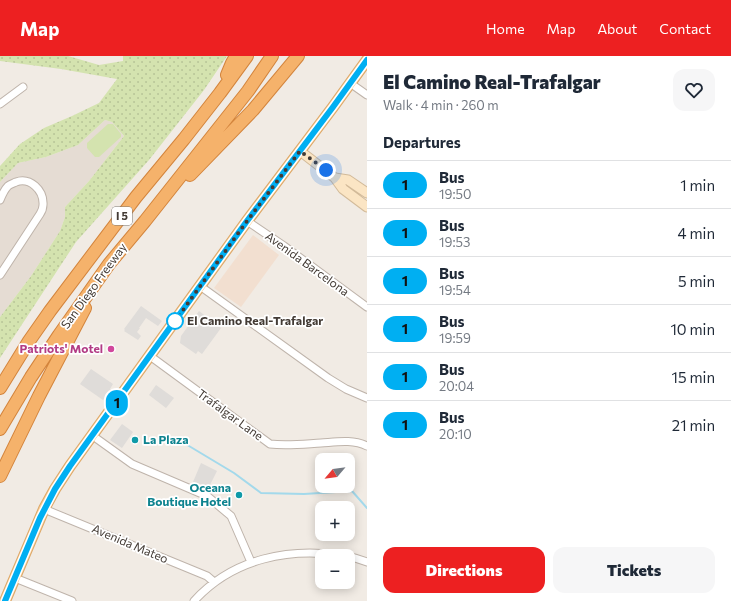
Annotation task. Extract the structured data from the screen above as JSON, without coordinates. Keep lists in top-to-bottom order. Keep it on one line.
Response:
{"streets":{"highway":["I 5","San Diego Freeway"],"street":["Avenida Barcelona","Trafalgar Lane","Avenida Mateo"]},"places":["El Camino Real-Trafalgar","Patriots' Motel","La Plaza","Oceana Boutique Hotel"],"lines":["bus line 1"],"north":"bottom left","page":{"header":"Map","nav":["Home","Map","About","Contact"],"on_map":"1","heading":[["El Camino Real-Trafalgar","Walk · 4 min · 260 m"],"Departures"],"list":[{"mark":"1","name":"Bus","note":"19:50","value":"1 min"},{"mark":"1","name":"Bus","note":"19:53","value":"4 min"},{"mark":"1","name":"Bus","note":"19:54","value":"5 min"},{"mark":"1","name":"Bus","note":"19:59","value":"10 min"},{"mark":"1","name":"Bus","note":"20:04","value":"15 min"},{"mark":"1","name":"Bus","note":"20:10","value":"21 min"}],"map_buttons":["+","−"],"buttons":["Directions","Tickets"]}}
